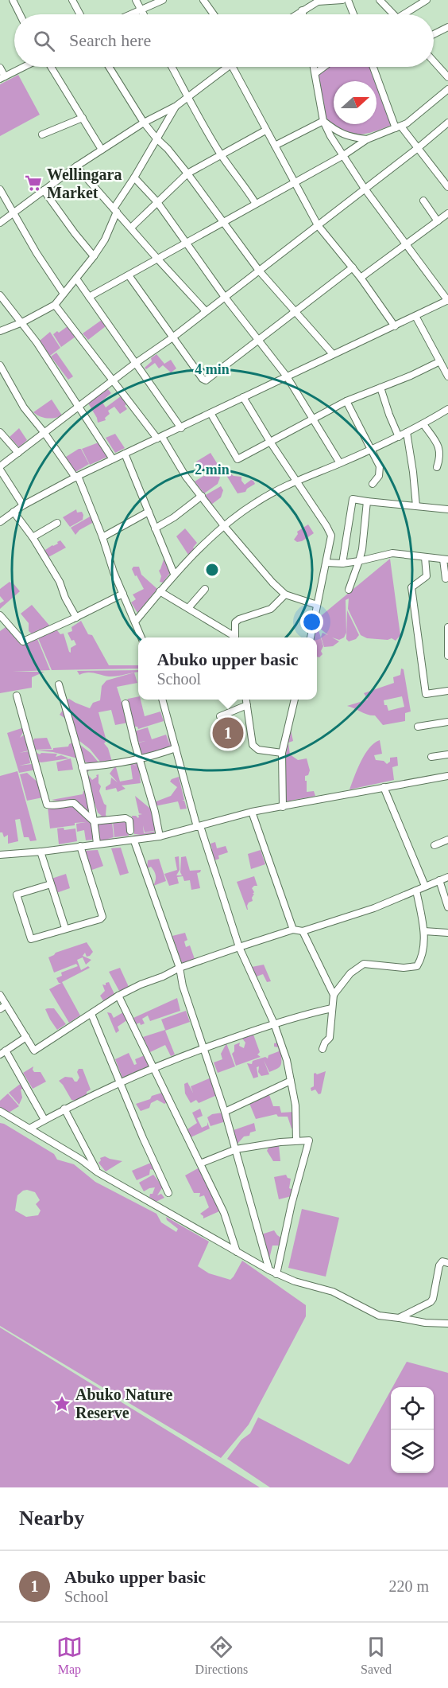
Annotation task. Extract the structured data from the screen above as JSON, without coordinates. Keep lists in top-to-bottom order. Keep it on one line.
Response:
{"places":{"supermarket":["Wellingara Market"],"place":["Abuko Nature Reserve"]},"north":"right","page":{"search":"Search here","popup":["Abuko upper basic","School"],"pins":"1","heading":"Nearby","list":[{"mark":"1","name":"Abuko upper basic","note":"School","value":"220 m"}],"nav":["Map","Directions","Saved"]},"rings":["4 min","2 min"]}
